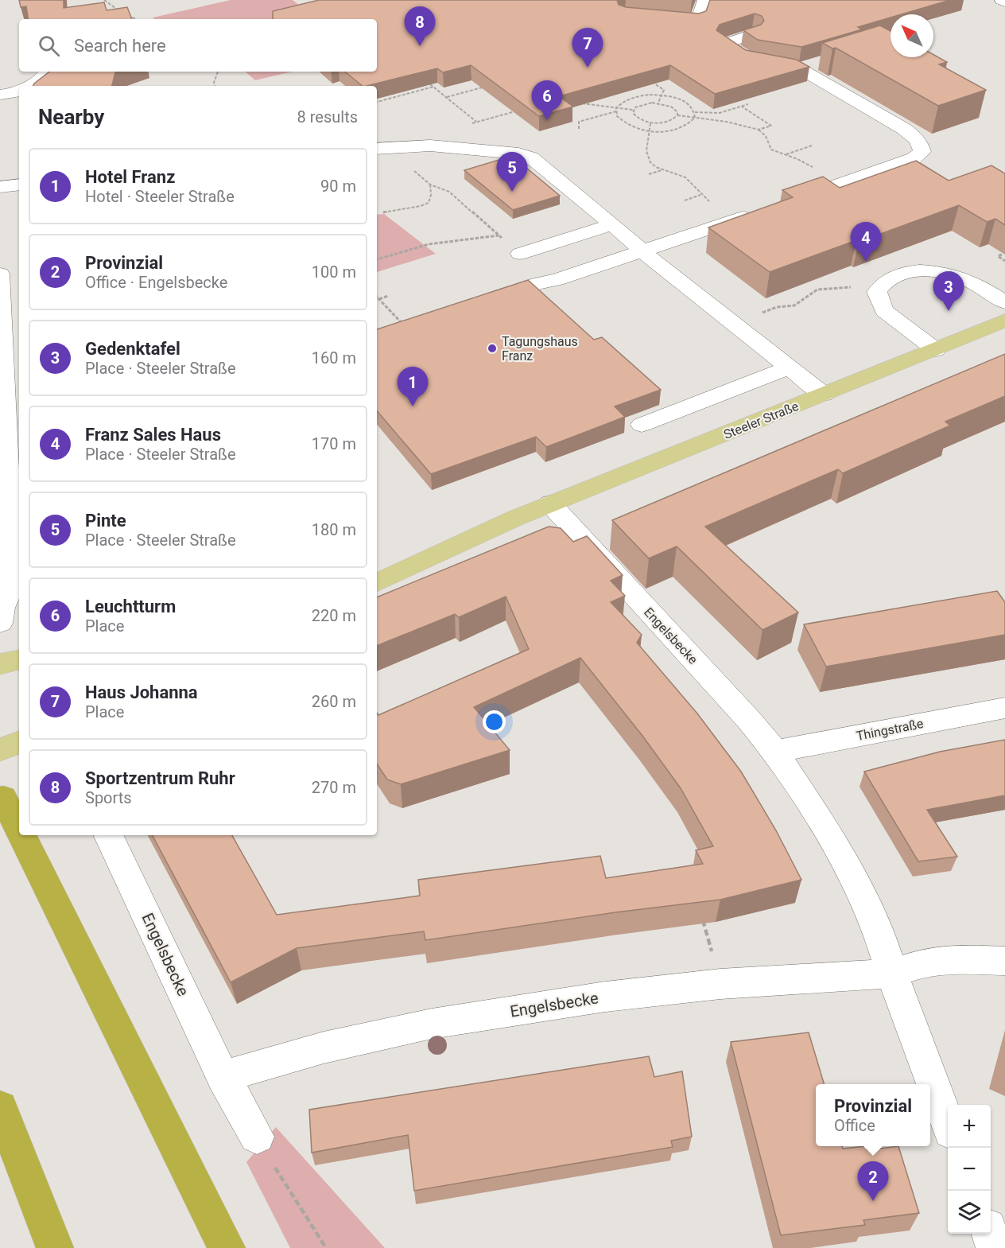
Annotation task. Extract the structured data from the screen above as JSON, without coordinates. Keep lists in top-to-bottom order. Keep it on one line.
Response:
{"streets":{"main road":["Steeler Straße"],"street":["Engelsbecke","Thingstraße"]},"crossings":[["Steeler Straße","Engelsbecke"],["Engelsbecke","Thingstraße"]],"places":["Tagungshaus Franz"],"north":"top left","page":{"pins":["8","7","6","5","4","3","1","2"],"search":"Search here","heading":["Nearby","8 results"],"list":[{"mark":"1","name":"Hotel Franz","note":"Hotel · Steeler Straße","value":"90 m"},{"mark":"2","name":"Provinzial","note":"Office · Engelsbecke","value":"100 m"},{"mark":"3","name":"Gedenktafel","note":"Place · Steeler Straße","value":"160 m"},{"mark":"4","name":"Franz Sales Haus","note":"Place · Steeler Straße","value":"170 m"},{"mark":"5","name":"Pinte","note":"Place · Steeler Straße","value":"180 m"},{"mark":"6","name":"Leuchtturm","note":"Place","value":"220 m"},{"mark":"7","name":"Haus Johanna","note":"Place","value":"260 m"},{"mark":"8","name":"Sportzentrum Ruhr","note":"Sports","value":"270 m"}],"popup":["Provinzial","Office"],"map_buttons":["+","−"]}}
